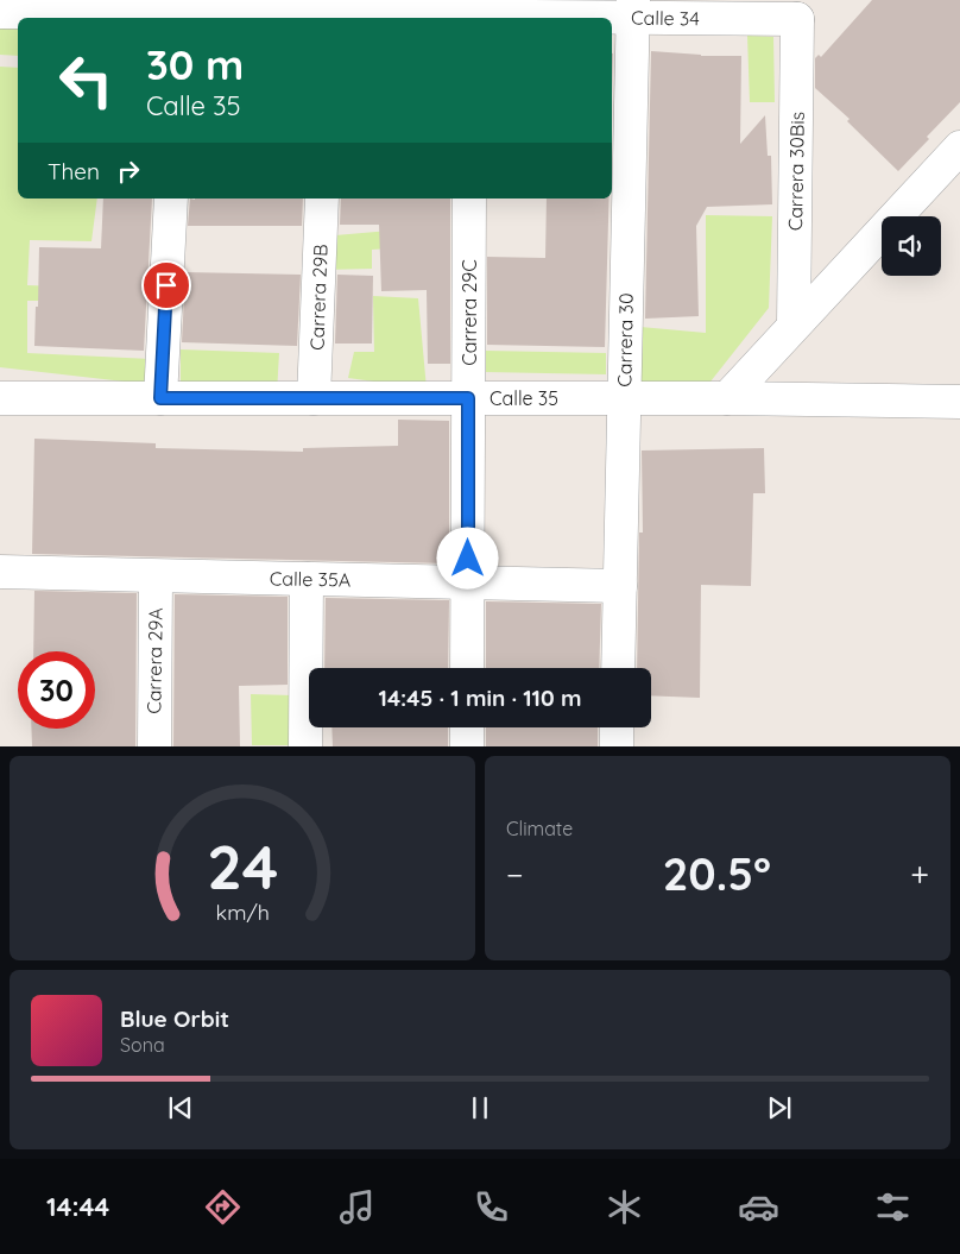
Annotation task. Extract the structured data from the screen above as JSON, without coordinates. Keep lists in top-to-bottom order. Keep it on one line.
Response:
{"streets":{"street":["Calle 34","Carrera 30Bis","Carrera 29B","Carrera 29C","Carrera 30","Calle 35","Calle 35A","Carrera 29A"]},"crossings":[["Calle 34","Carrera 30Bis"],["Calle 34","Carrera 30"],["Carrera 29B","Calle 35"],["Carrera 29C","Calle 35"],["Carrera 29C","Calle 35A"],["Carrera 30","Calle 35"],["Carrera 30","Calle 35A"],["Calle 35A","Carrera 29A"]],"page":{"turn":["30 m","Calle 35"],"then":"Then","limit":"30","trip":"14:45 · 1 min · 110 m","tile":"Climate","heat":["−","20.5°","+"],"song":["Blue Orbit","Sona"],"tabs":"14:44","gauge":["24","km/h"]}}
